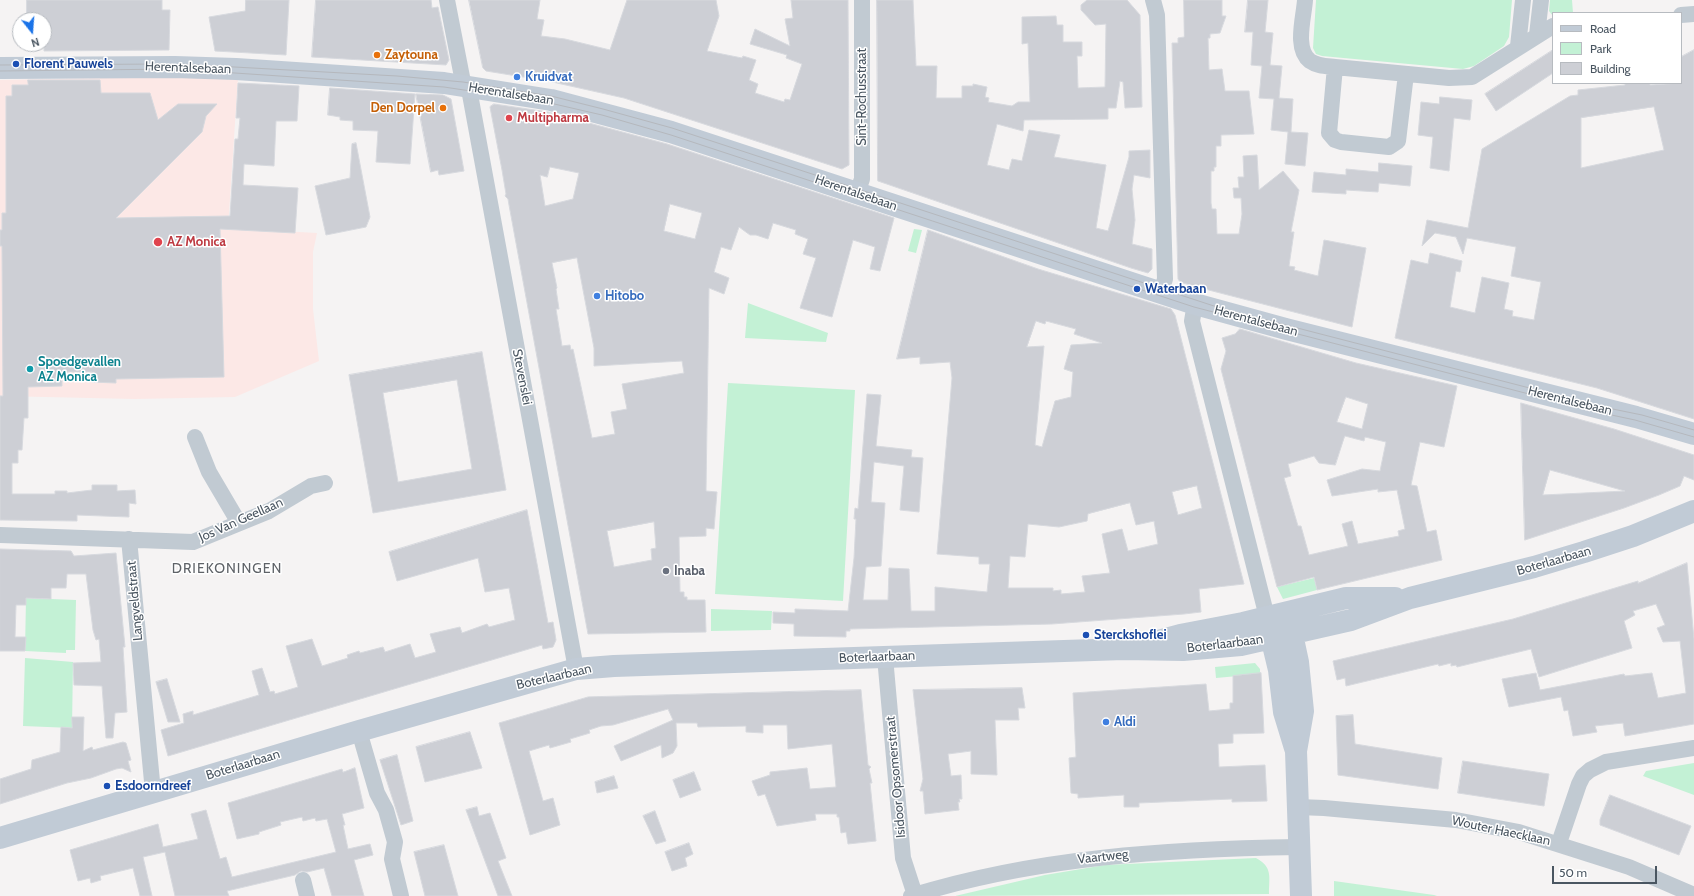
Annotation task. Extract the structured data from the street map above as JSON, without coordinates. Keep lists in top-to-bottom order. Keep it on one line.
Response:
{"streets":{"street":["Herentalsebaan","Sint-Rochusstraat","Stevenslei","Jos Van Geellaan","Boterlaarbaan","Langveldstraat","Isidoor Opsomerstraat","Wouter Haecklaan","Vaartweg"]},"crossings":[["Herentalsebaan","Sint-Rochusstraat"],["Herentalsebaan","Stevenslei"],["Stevenslei","Boterlaarbaan"],["Jos Van Geellaan","Langveldstraat"],["Boterlaarbaan","Langveldstraat"],["Boterlaarbaan","Isidoor Opsomerstraat"],["Isidoor Opsomerstraat","Vaartweg"]],"districts":["DRIEKONINGEN"],"places":["Zaytouna","Florent Pauwels","Kruidvat","Den Dorpel","Multipharma","AZ Monica","Waterbaan","Hitobo","Spoedgevallen AZ Monica","Inaba","Sterckshoflei","Aldi","Esdoorndreef"],"legend":["Road","Park","Building"],"scale_bar":"50 m","north":"bottom"}
